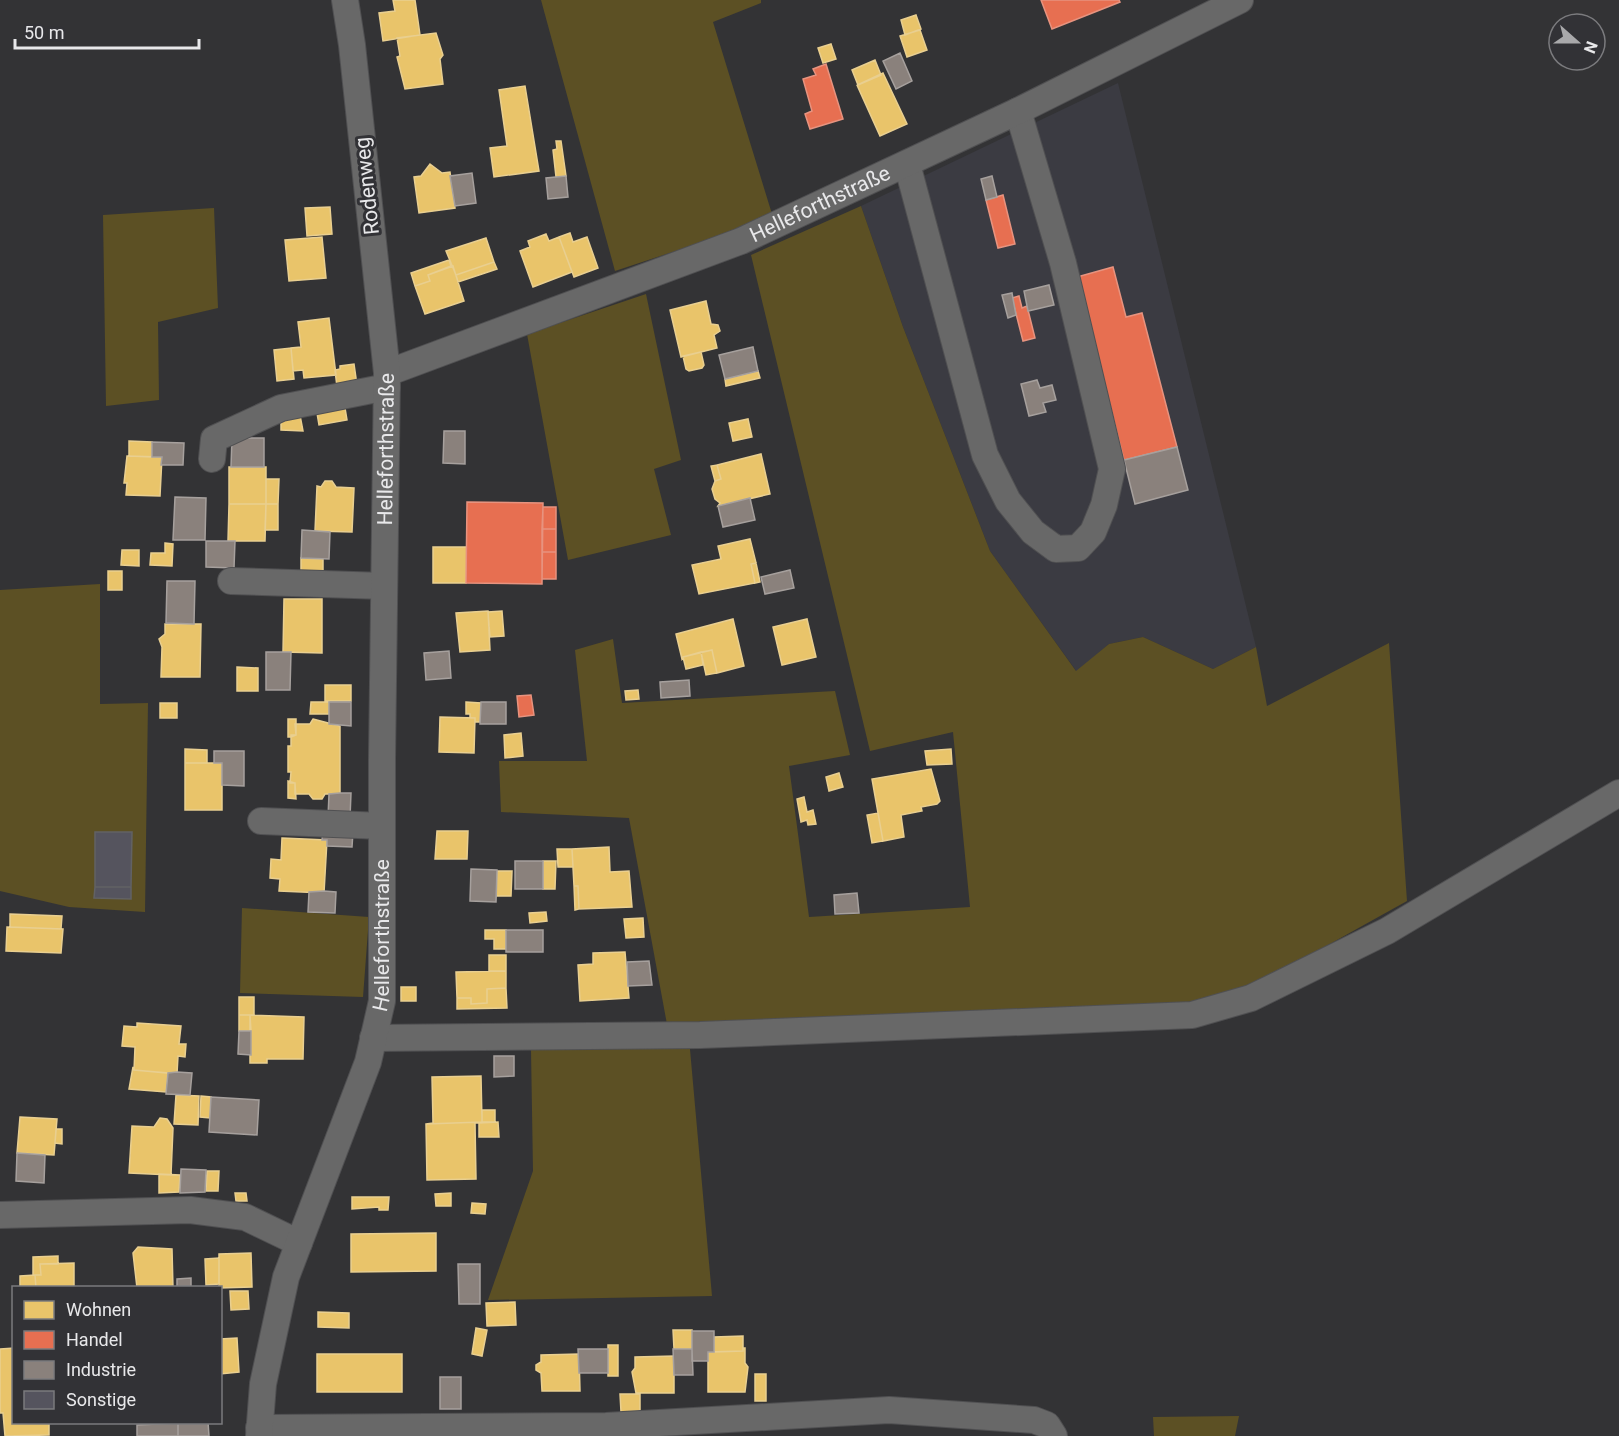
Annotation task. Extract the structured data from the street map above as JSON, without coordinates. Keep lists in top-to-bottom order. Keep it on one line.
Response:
{"streets":{"street":["Rodenweg","Helleforthstraße"]},"crossings":[["Rodenweg","Helleforthstraße"]],"legend":["Wohnen","Handel","Industrie","Sonstige"],"scale_bar":"50 m","north":"right"}
